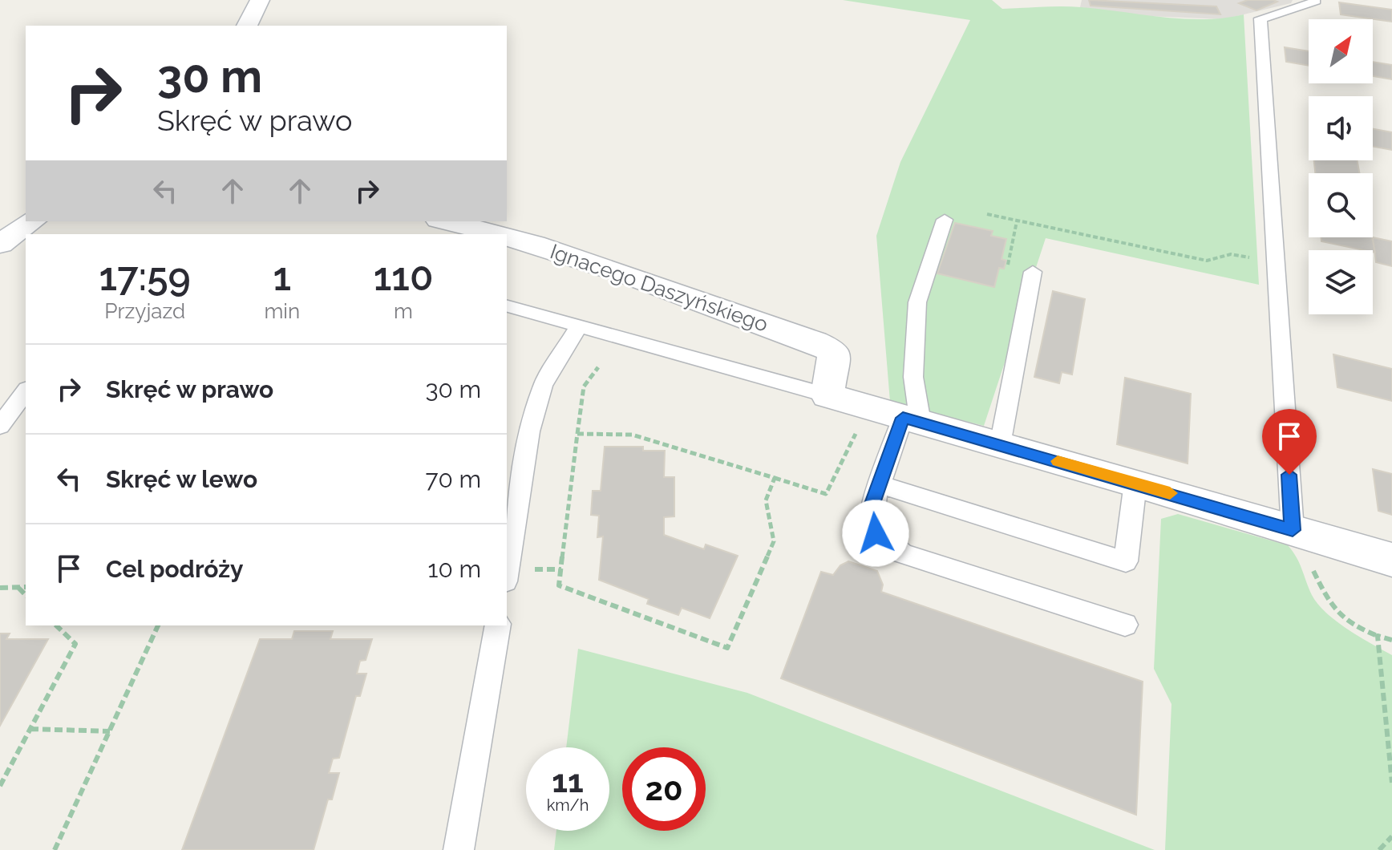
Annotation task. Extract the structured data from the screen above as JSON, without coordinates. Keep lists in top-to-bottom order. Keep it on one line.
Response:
{"streets":{"street":["Ignacego Daszyńskiego"]},"north":"top right","page":{"turn":["30 m","Skręć w prawo"],"eta":["17:59","Przyjazd","1","min","110","m"],"list":[{"name":"Skręć w prawo","value":"30 m"},{"name":"Skręć w lewo","value":"70 m"},{"name":"Cel podróży","value":"10 m"}],"speed":"11 km/h","limit":"20"}}
